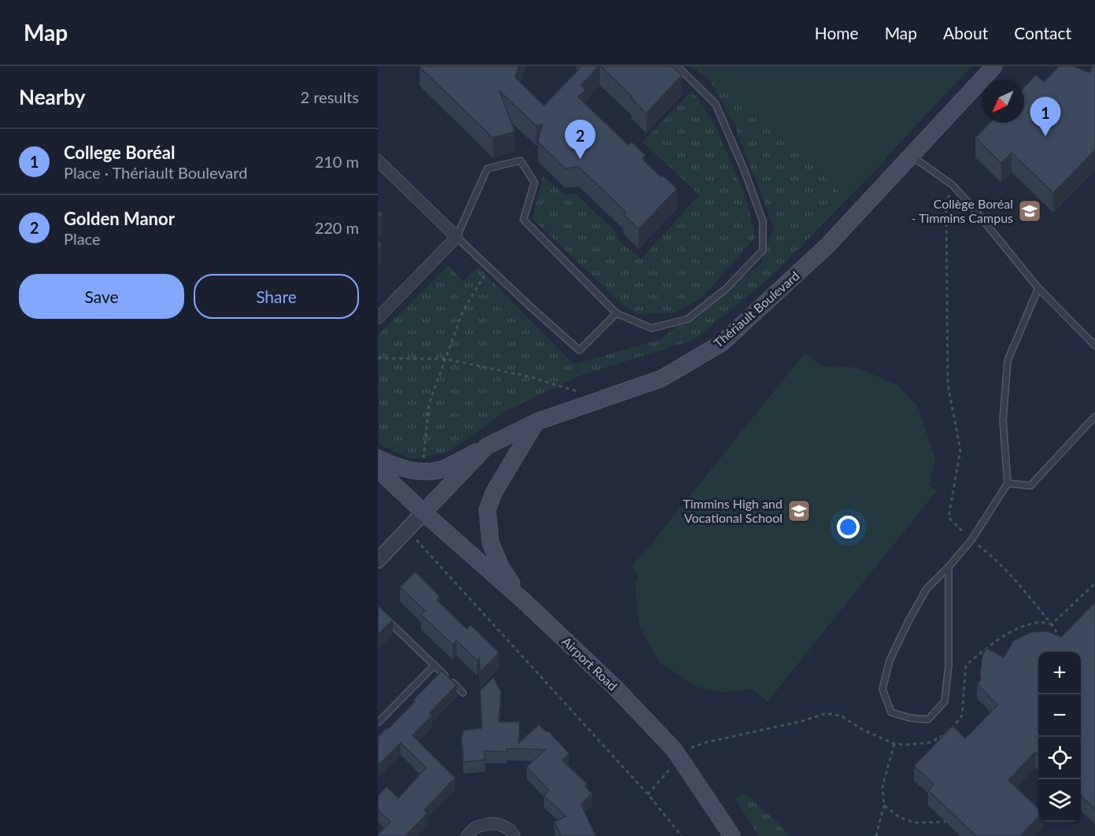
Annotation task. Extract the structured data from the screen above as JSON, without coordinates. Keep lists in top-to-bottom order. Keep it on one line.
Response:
{"streets":{"main road":["Thériault Boulevard","Airport Road"]},"crossings":[["Thériault Boulevard","Airport Road"]],"places":{"school or university":["Collège Boréal - Timmins Campus","Timmins High and Vocational School"]},"north":"bottom left","page":{"header":"Map","nav":["Home","Map","About","Contact"],"heading":["Nearby","2 results"],"pins":["1","2"],"list":[{"mark":"1","name":"College Boréal","note":"Place · Thériault Boulevard","value":"210 m"},{"mark":"2","name":"Golden Manor","note":"Place","value":"220 m"}],"buttons":["Save","Share"],"map_buttons":["+","−"]}}
